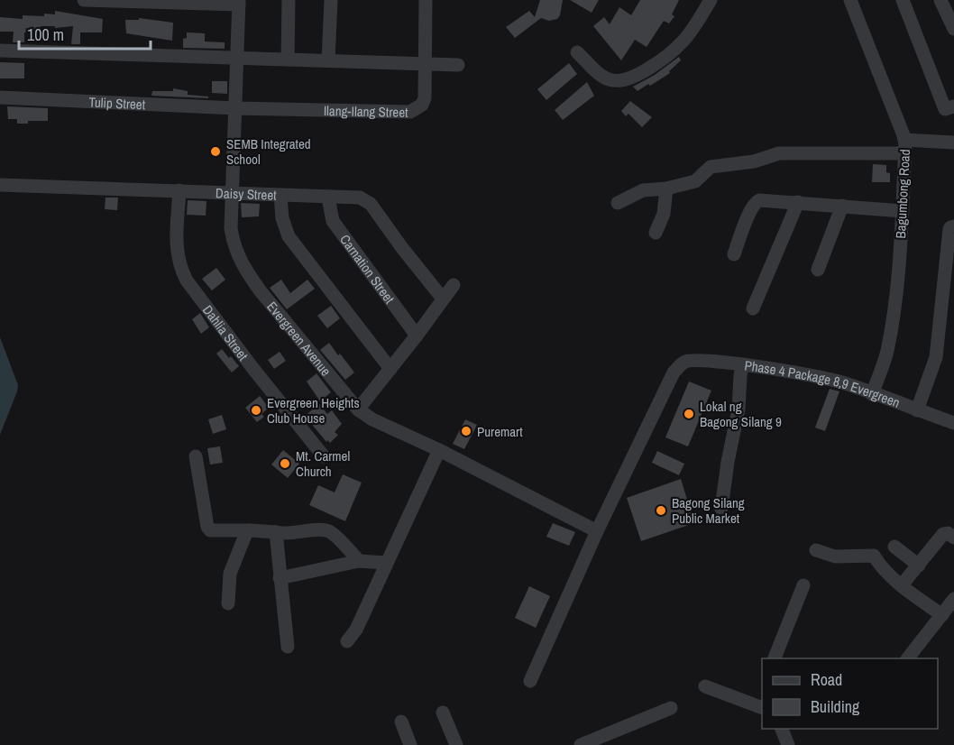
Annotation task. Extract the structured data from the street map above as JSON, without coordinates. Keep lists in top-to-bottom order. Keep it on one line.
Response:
{"streets":{"street":["Tulip Street","Ilang-Ilang Street","Daisy Street","Bagumbong Road","Carnation Street","Dahlia Street","Evergreen Avenue","Phase 4 Package 8,9 Evergreen"]},"crossings":[["Tulip Street","Ilang-Ilang Street"],["Tulip Street","Evergreen Avenue"],["Ilang-Ilang Street","Evergreen Avenue"],["Daisy Street","Carnation Street"],["Daisy Street","Dahlia Street"],["Daisy Street","Evergreen Avenue"],["Bagumbong Road","Phase 4 Package 8,9 Evergreen"],["Evergreen Avenue","Phase 4 Package 8,9 Evergreen"]],"places":["SEMB Integrated School","Evergreen Heights Club House","Lokal ng Bagong Silang 9","Puremart","Mt. Carmel Church","Bagong Silang Public Market"],"legend":["Road","Building"],"scale_bar":"100 m"}
